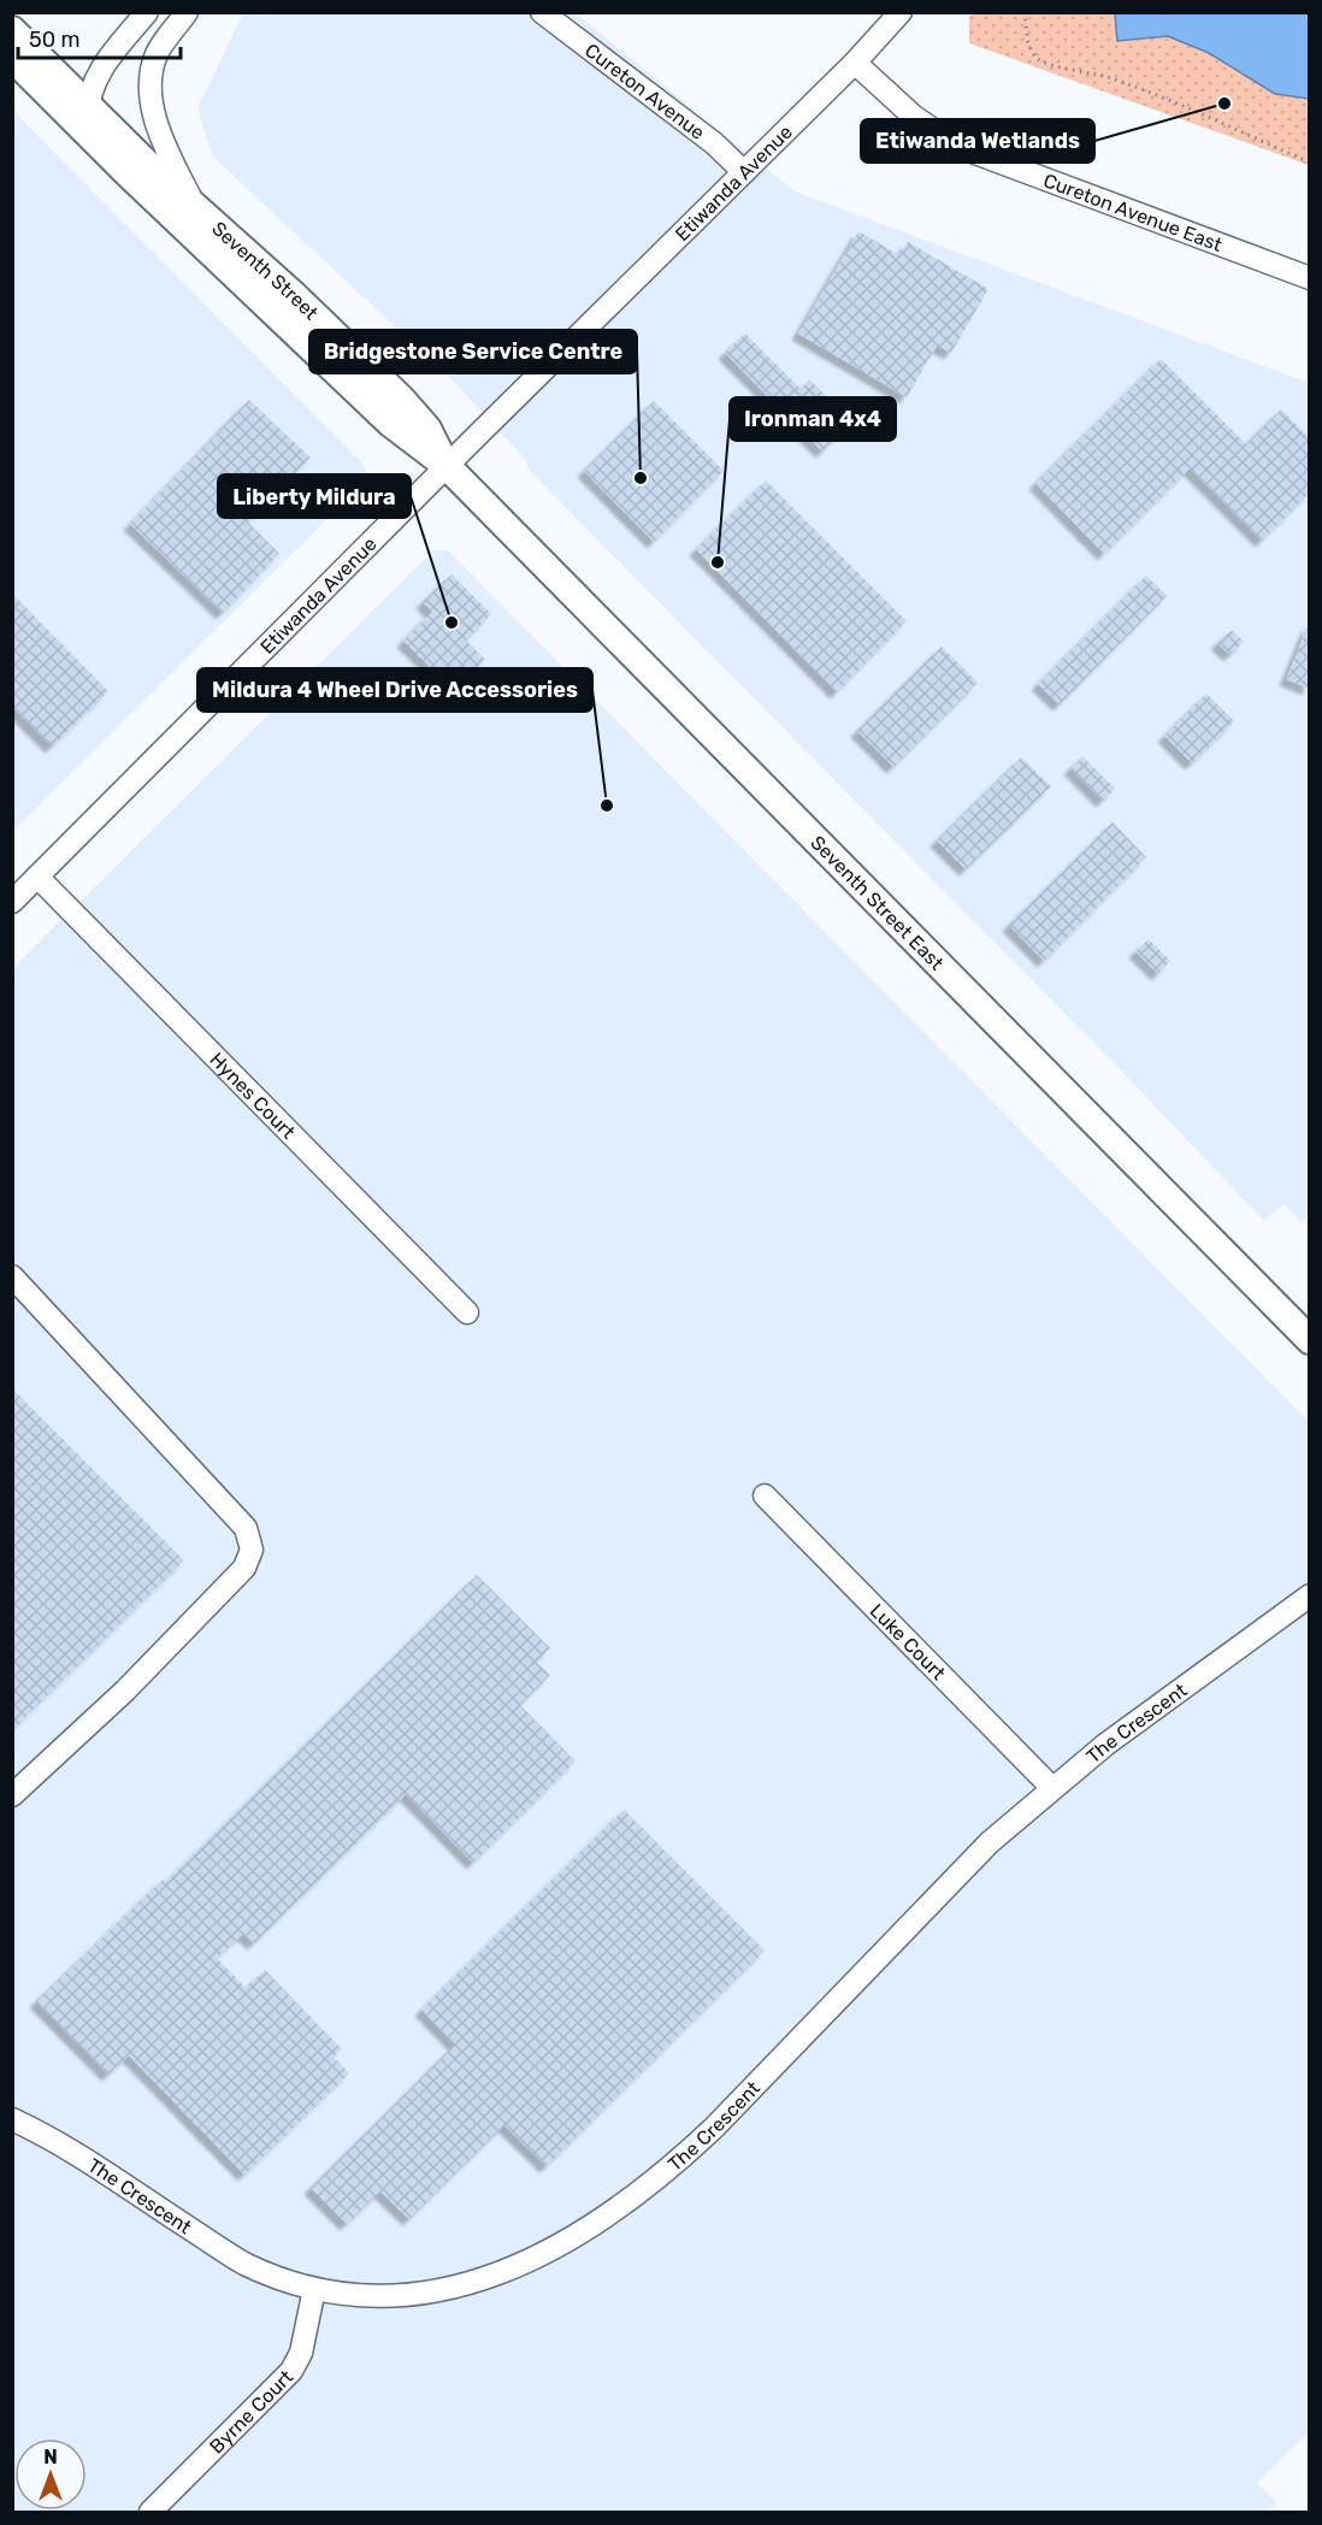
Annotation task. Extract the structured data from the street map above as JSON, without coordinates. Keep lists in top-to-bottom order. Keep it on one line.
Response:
{"streets":{"main road":["Seventh Street","Seventh Street East"],"street":["Cureton Avenue","Etiwanda Avenue","Cureton Avenue East","Hynes Court","Luke Court","The Crescent","Byrne Court"]},"crossings":[["Cureton Avenue","Etiwanda Avenue"],["Etiwanda Avenue","Cureton Avenue East"],["Etiwanda Avenue","Seventh Street"],["Etiwanda Avenue","Seventh Street East"],["Etiwanda Avenue","Hynes Court"],["Seventh Street","Seventh Street East"],["Luke Court","The Crescent"],["The Crescent","Byrne Court"]],"places":["Etiwanda Wetlands","Bridgestone Service Centre","Ironman 4x4","Liberty Mildura","Mildura 4 Wheel Drive Accessories"],"scale_bar":"50 m","north":"top"}
